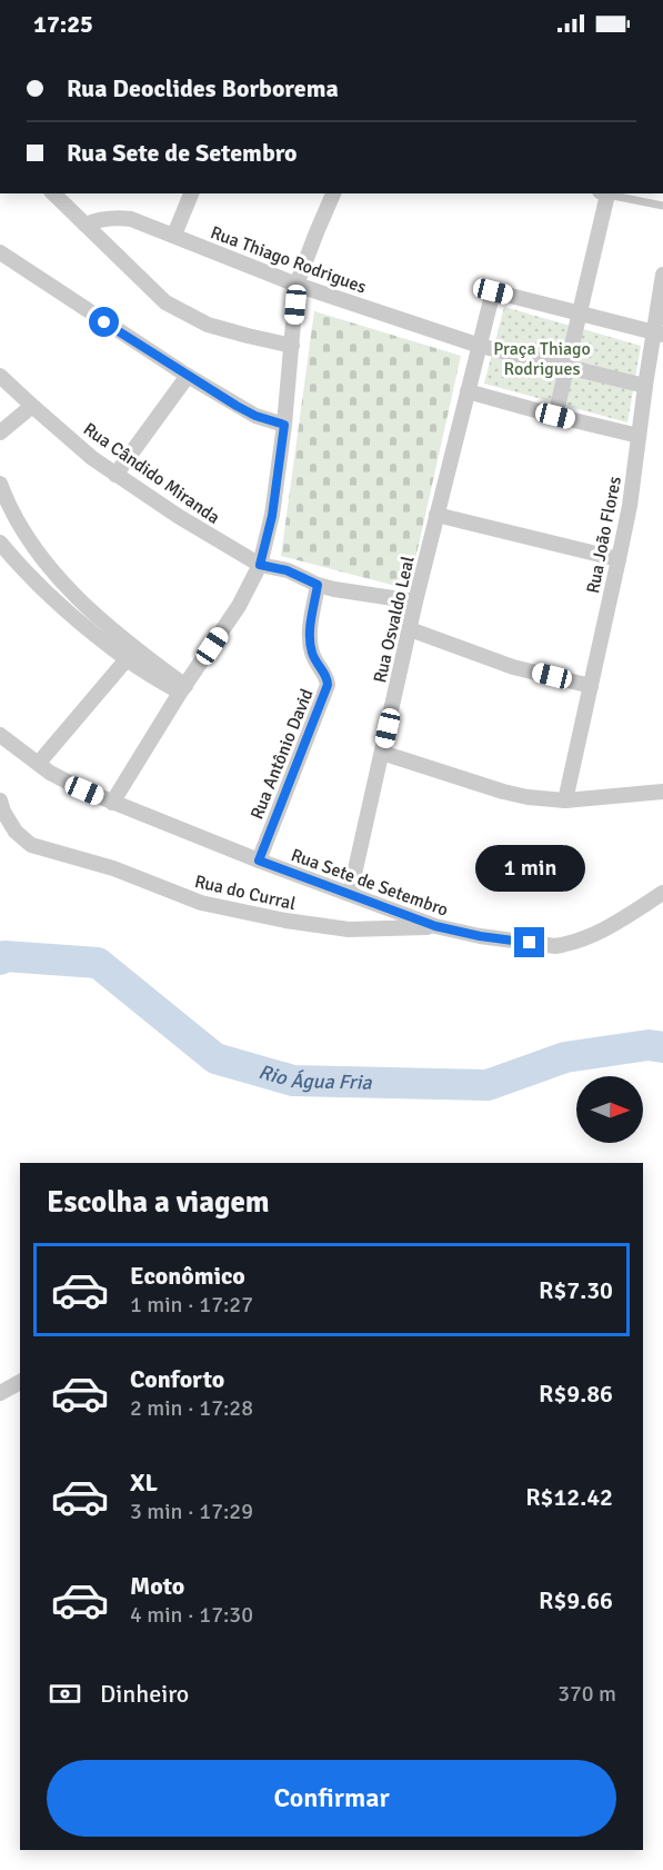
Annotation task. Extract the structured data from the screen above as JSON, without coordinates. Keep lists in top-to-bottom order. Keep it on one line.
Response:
{"streets":{"street":["Rua Thiago Rodrigues","Rua Cândido Miranda","Rua João Flores","Rua Osvaldo Leal","Rua Antônio David","Rua Sete de Setembro","Rua do Curral"]},"crossings":[["Rua Cândido Miranda","Rua Osvaldo Leal"],["Rua Cândido Miranda","Rua Antônio David"],["Rua Osvaldo Leal","Rua Sete de Setembro"],["Rua Antônio David","Rua Sete de Setembro"],["Rua Sete de Setembro","Rua do Curral"]],"water":["Rio Água Fria"],"parks":["Praça Thiago Rodrigues"],"north":"right","page":{"status":"17:25","banner":["Rua Deoclides Borborema","Rua Sete de Setembro"],"bubble":"1 min","heading":"Escolha a viagem","list":[{"name":"Econômico","note":"1 min · 17:27","value":"R$7.30"},{"name":"Conforto","note":"2 min · 17:28","value":"R$9.86"},{"name":"XL","note":"3 min · 17:29","value":"R$12.42"},{"name":"Moto","note":"4 min · 17:30","value":"R$9.66"}],"pay":["Dinheiro","370 m"],"buttons":"Confirmar"}}
